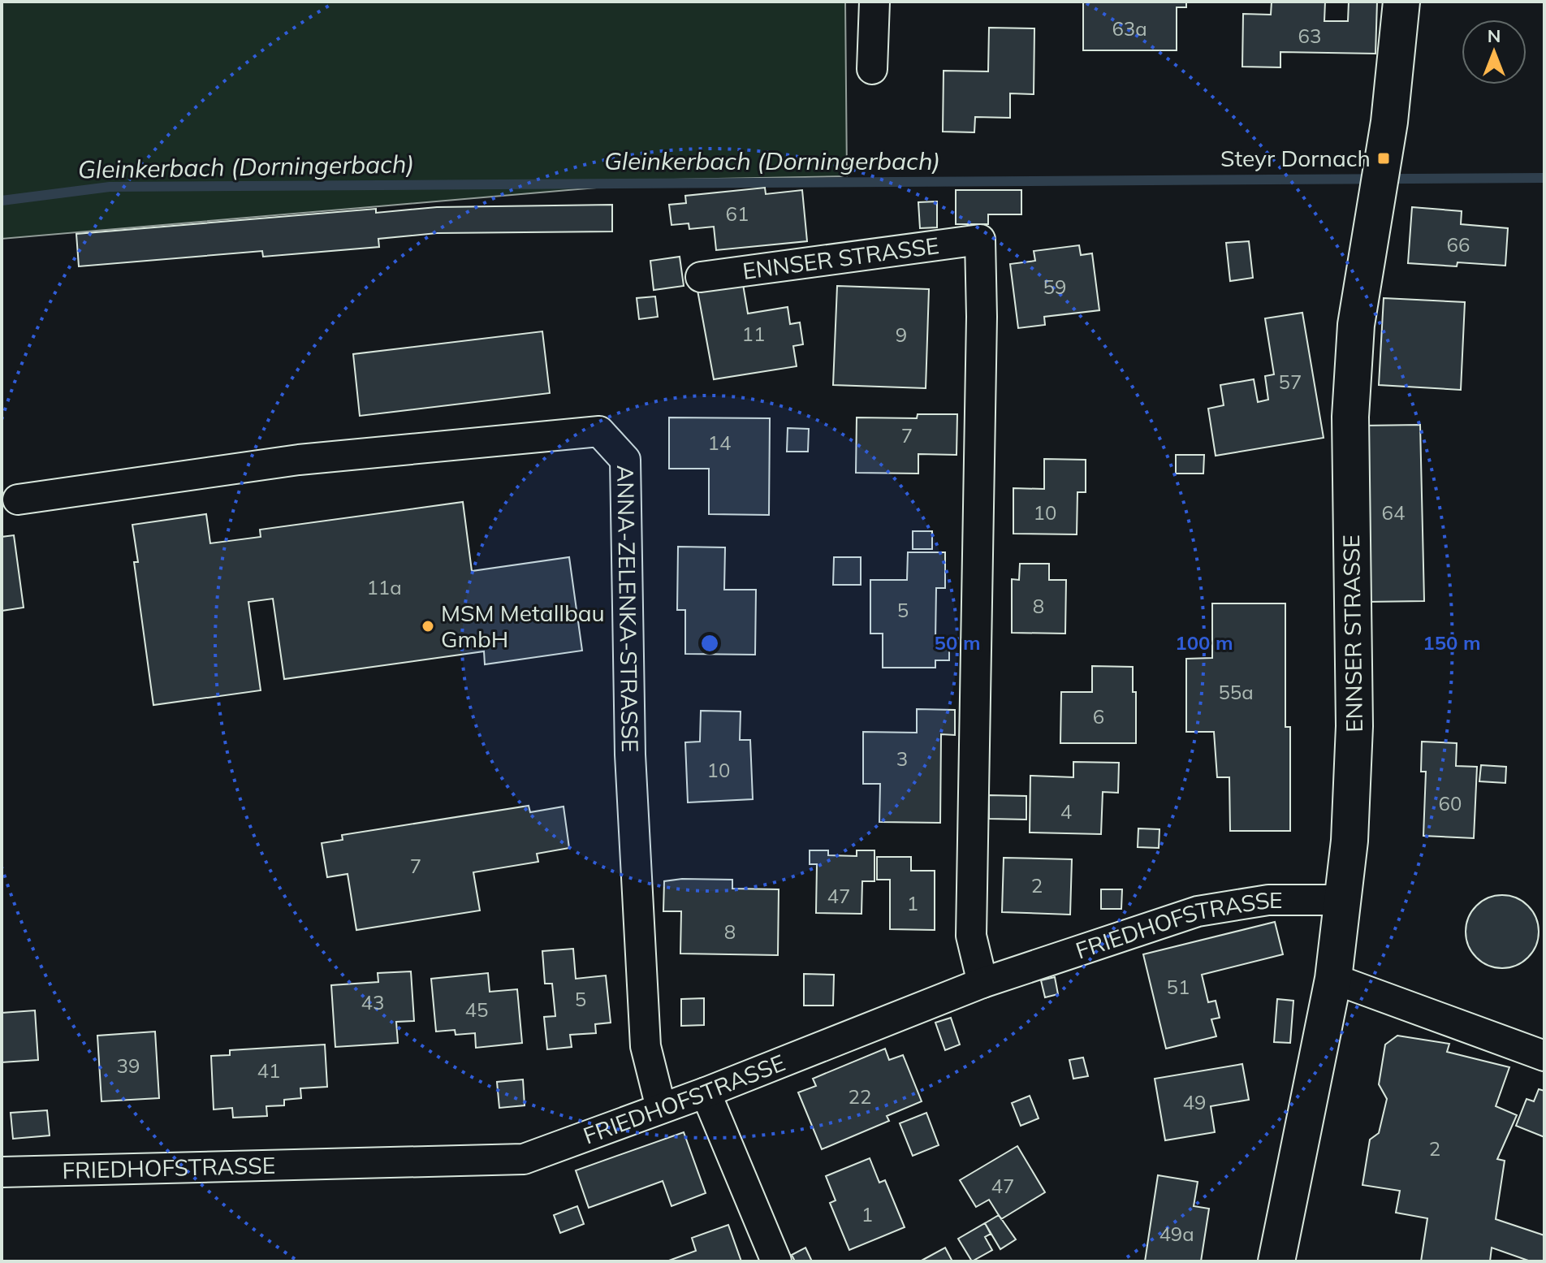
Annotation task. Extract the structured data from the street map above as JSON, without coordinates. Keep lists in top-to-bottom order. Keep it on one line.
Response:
{"streets":{"street":["ENNSER STRASSE","ANNA-ZELENKA-STRASSE","FRIEDHOFSTRASSE"]},"crossings":[["ENNSER STRASSE","FRIEDHOFSTRASSE"],["ANNA-ZELENKA-STRASSE","FRIEDHOFSTRASSE"]],"water":["Gleinkerbach (Dorningerbach)"],"places":{"transit":["Steyr Dornach"],"other":["MSM Metallbau GmbH"]},"house_numbers":["63a","63","61","66","59","11","9","57","7","14","10","64","11a","8","5","55a","6","3","10","60","4","7","2","47","1","8","51","5","43","45","39","41","22","49","2","47","1","49a"],"north":"top","rings":["50 m","100 m","150 m"]}
